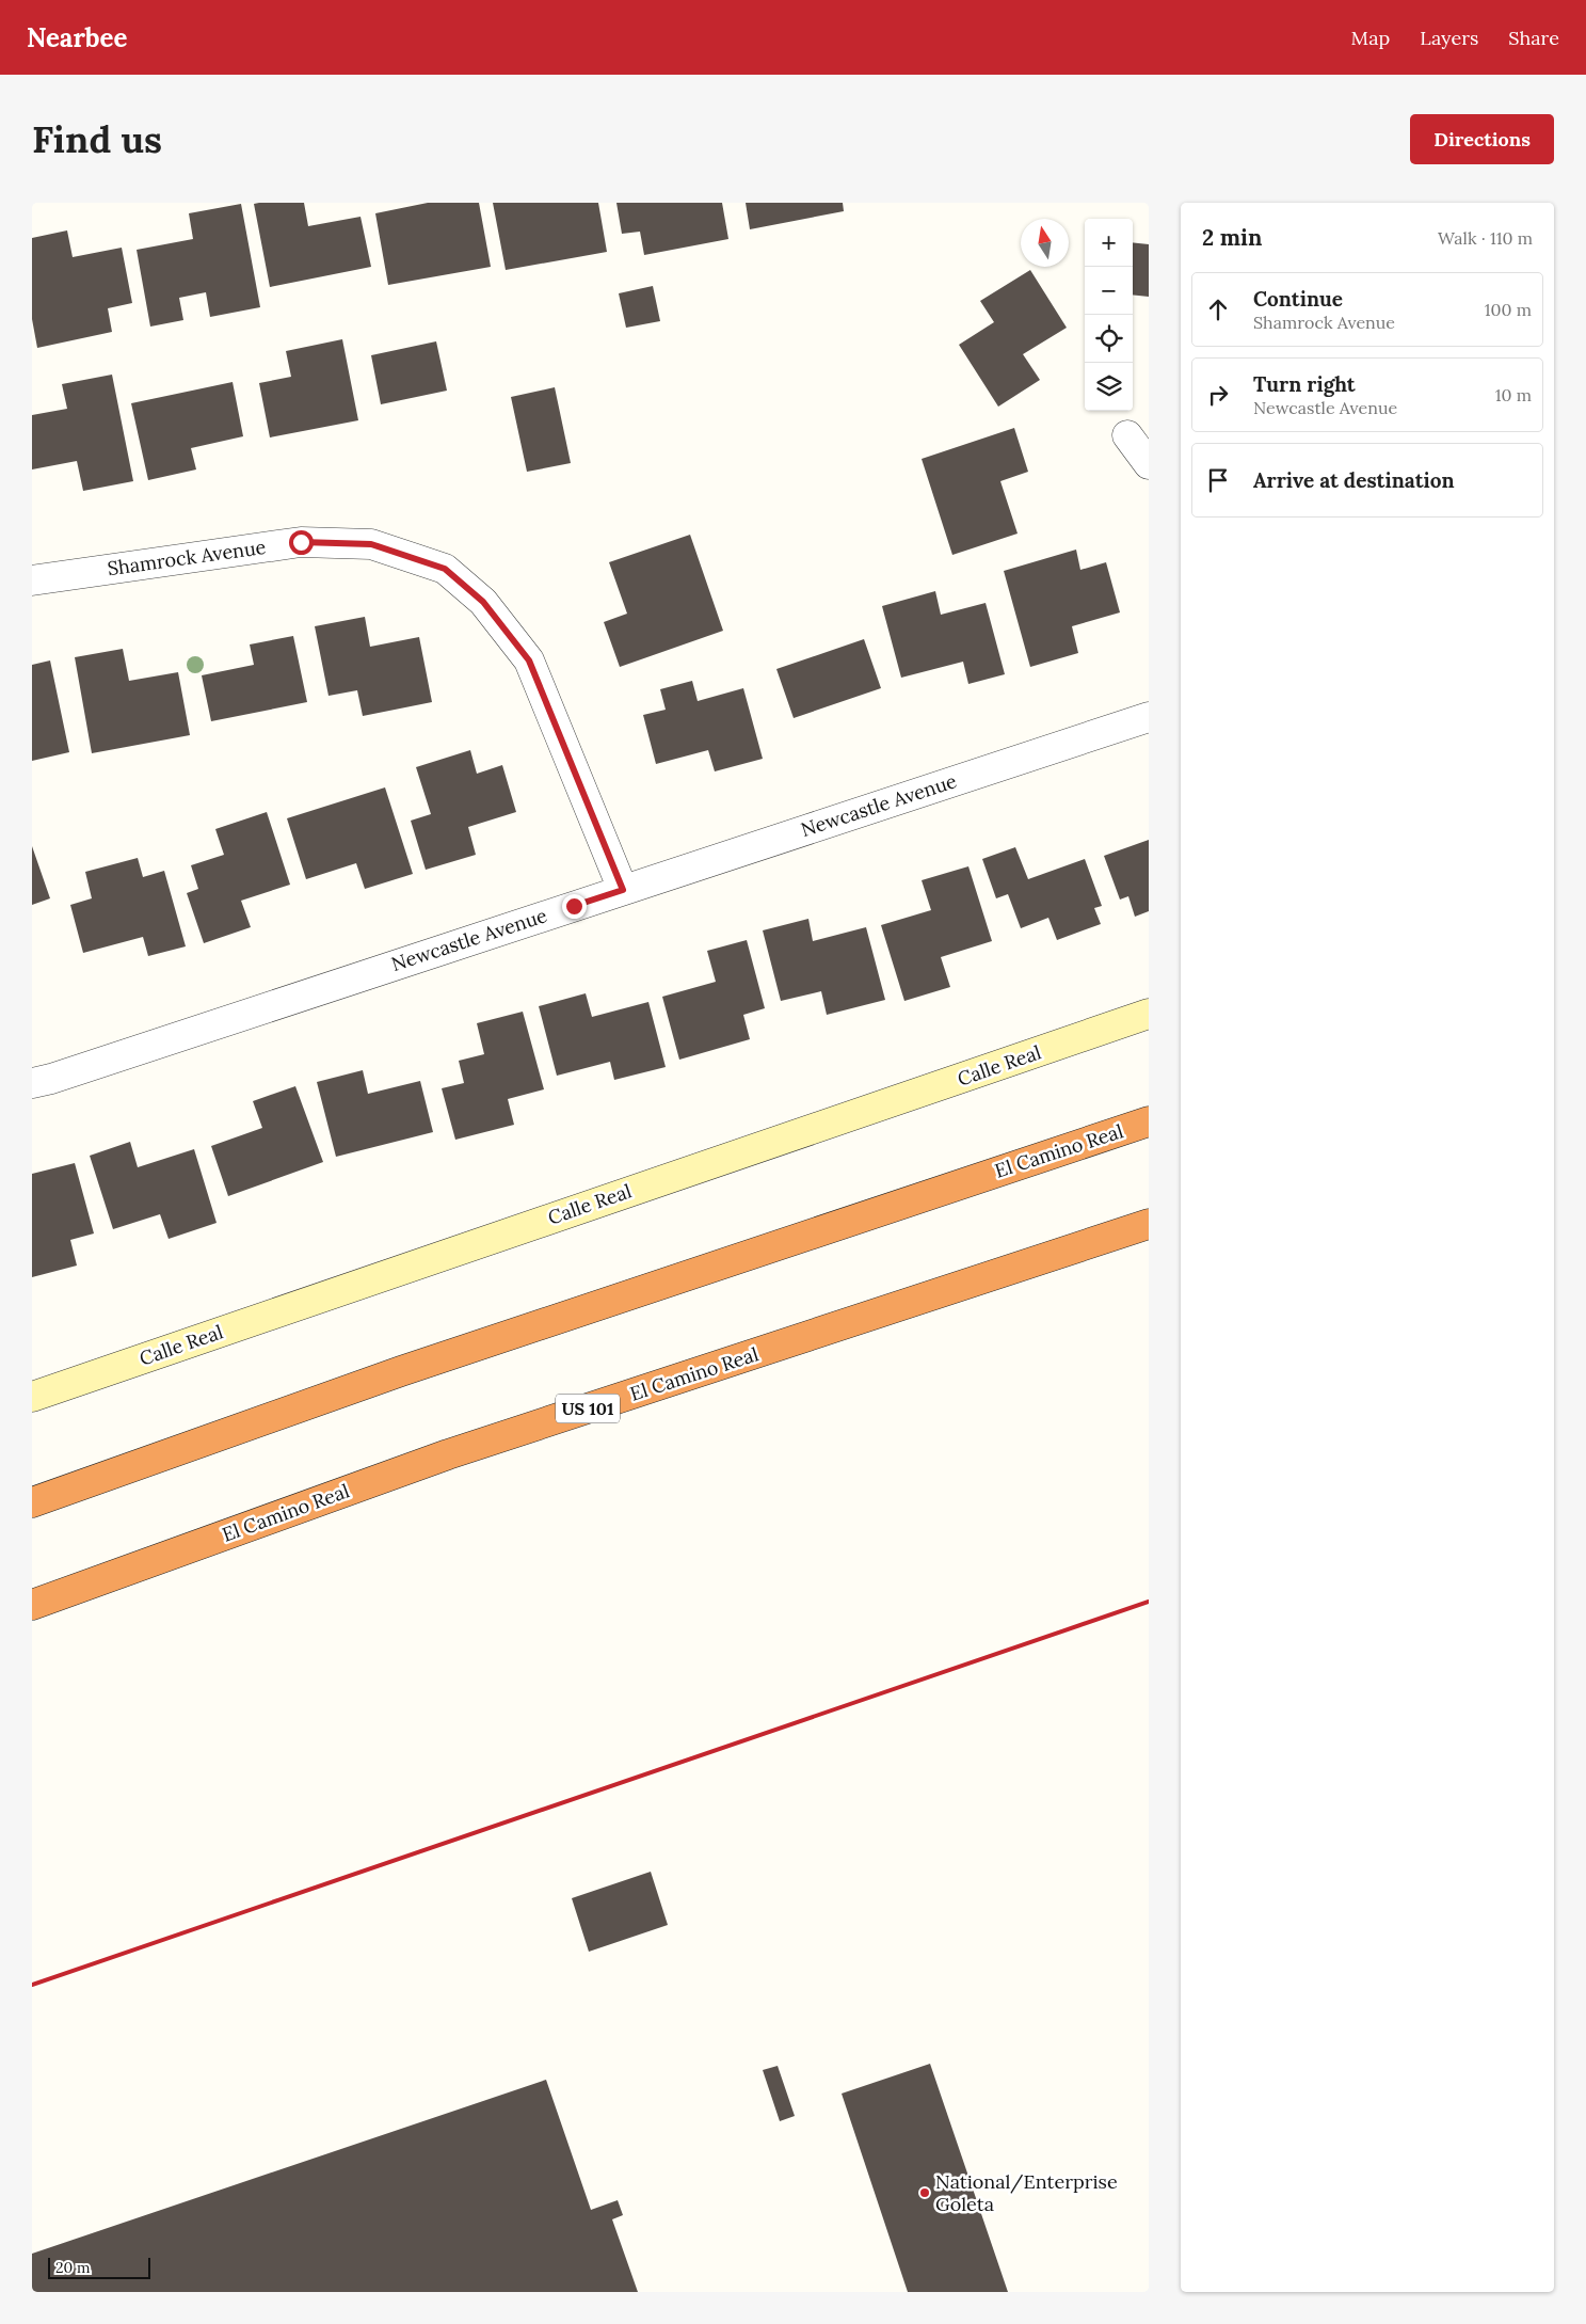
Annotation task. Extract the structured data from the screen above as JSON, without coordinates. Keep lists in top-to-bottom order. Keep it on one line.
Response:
{"streets":{"highway":["El Camino Real","US 101"],"main road":["Calle Real"],"street":["Shamrock Avenue","Newcastle Avenue"]},"crossings":[["Shamrock Avenue","Newcastle Avenue"]],"places":["National/Enterprise Goleta"],"scale_bar":"20 m","north":"top","page":{"header":"Nearbee","nav":["Map","Layers","Share"],"buttons":"Directions","title":"Find us","heading":["2 min","Walk · 110 m"],"map_buttons":["+","−"],"list":[["Continue","Shamrock Avenue","100 m"],["Turn right","Newcastle Avenue","10 m"],"Arrive at destination"],"scale":"20 m"}}
